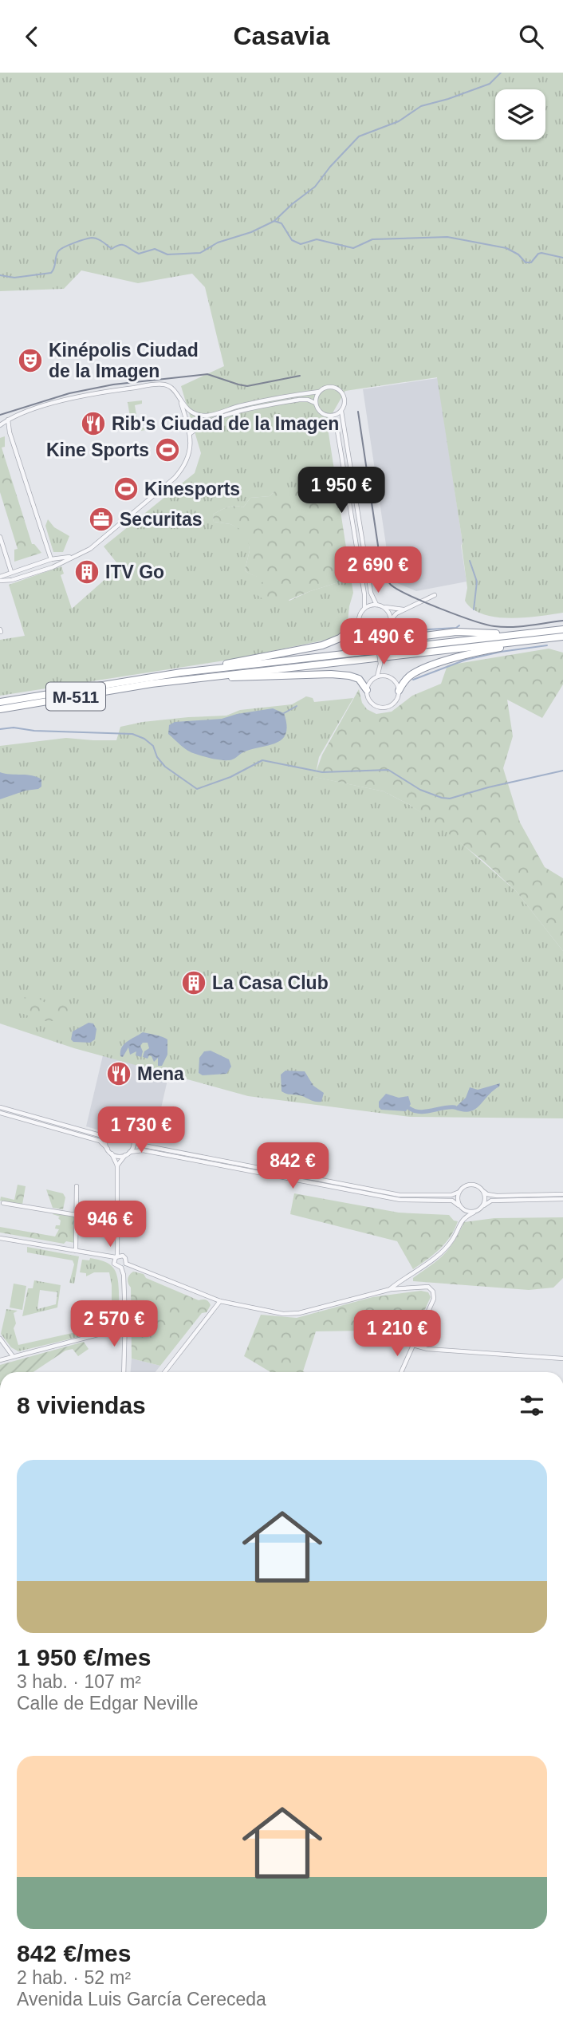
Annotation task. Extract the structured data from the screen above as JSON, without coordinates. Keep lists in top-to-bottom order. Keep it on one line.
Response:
{"streets":{"highway":["M-511"]},"places":{"theatre":["Kinépolis Ciudad de la Imagen"],"restaurant":["Rib's Ciudad de la Imagen","Mena"],"sports":["Kine Sports","Kinesports"],"office":["Securitas"],"building":["ITV Go","La Casa Club"]},"page":{"header":"Casavia","price":["1 950 €","2 690 €","1 490 €","1 730 €","842 €","946 €","2 570 €","1 210 €"],"heading":"8 viviendas","list":[{"name":"1 950 €/mes","note":"3 hab. · 107 m² · Calle de Edgar Neville"},{"name":"842 €/mes","note":"2 hab. · 52 m² · Avenida Luis García Cereceda"}]}}
